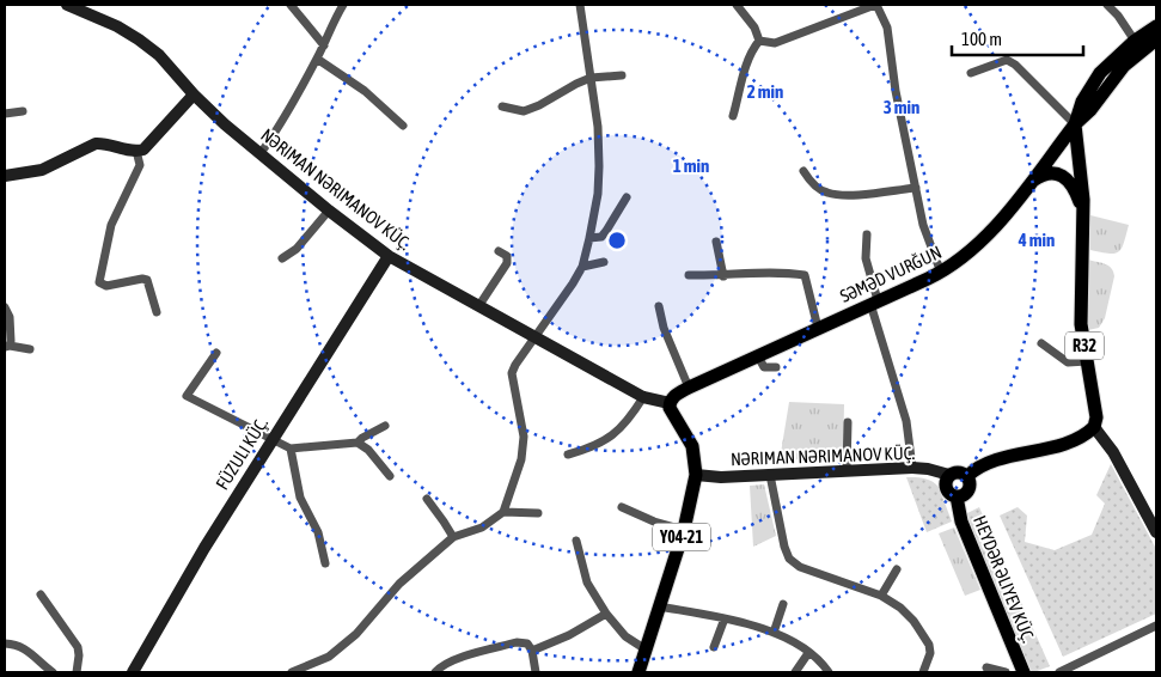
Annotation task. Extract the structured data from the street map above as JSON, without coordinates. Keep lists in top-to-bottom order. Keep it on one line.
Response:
{"streets":{"main road":["SƏMƏD VURĞUN","R32","Y04-21","HEYDƏR ƏLIYEV KÜÇ."],"street":["NƏRIMAN NƏRIMANOV KÜÇ.","FÜZULI KÜÇ."]},"crossings":[["NƏRIMAN NƏRIMANOV KÜÇ.","SƏMƏD VURĞUN"],["NƏRIMAN NƏRIMANOV KÜÇ.","FÜZULI KÜÇ."],["NƏRIMAN NƏRIMANOV KÜÇ.","Y04-21"],["NƏRIMAN NƏRIMANOV KÜÇ.","HEYDƏR ƏLIYEV KÜÇ."],["SƏMƏD VURĞUN","R32"],["SƏMƏD VURĞUN","Y04-21"]],"scale_bar":"100 m","rings":["2 min","3 min","1 min","4 min"]}
